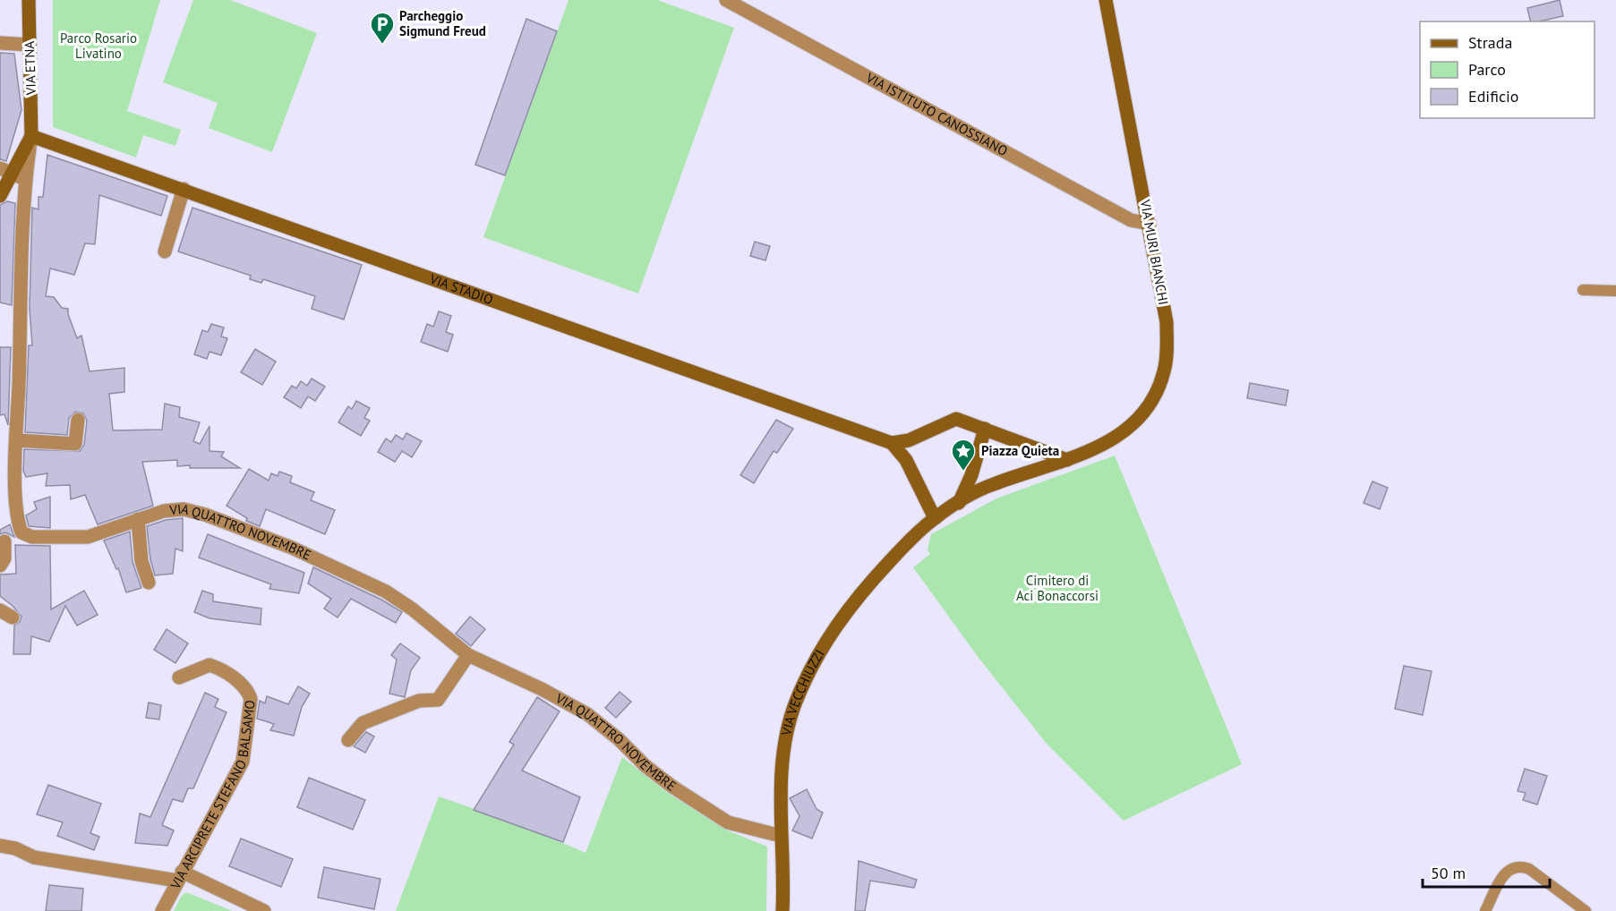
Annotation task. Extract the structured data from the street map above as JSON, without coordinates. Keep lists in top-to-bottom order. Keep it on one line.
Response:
{"streets":{"street":["VIA ETNA","VIA ISTITUTO CANOSSIANO","VIA MURI BIANCHI","VIA STADIO","VIA QUATTRO NOVEMBRE","VIA VECCHIUZZI","VIA ARCIPRETE STEFANO BALSAMO"]},"crossings":[["VIA ETNA","VIA STADIO"],["VIA ISTITUTO CANOSSIANO","VIA MURI BIANCHI"],["VIA MURI BIANCHI","VIA VECCHIUZZI"],["VIA QUATTRO NOVEMBRE","VIA VECCHIUZZI"]],"parks":["Parco Rosario Livatino","Cimitero di Aci Bonaccorsi"],"places":{"parking":["Parcheggio Sigmund Freud"],"place":["Piazza Quieta"]},"legend":["Strada","Parco","Edificio"],"scale_bar":"50 m"}
